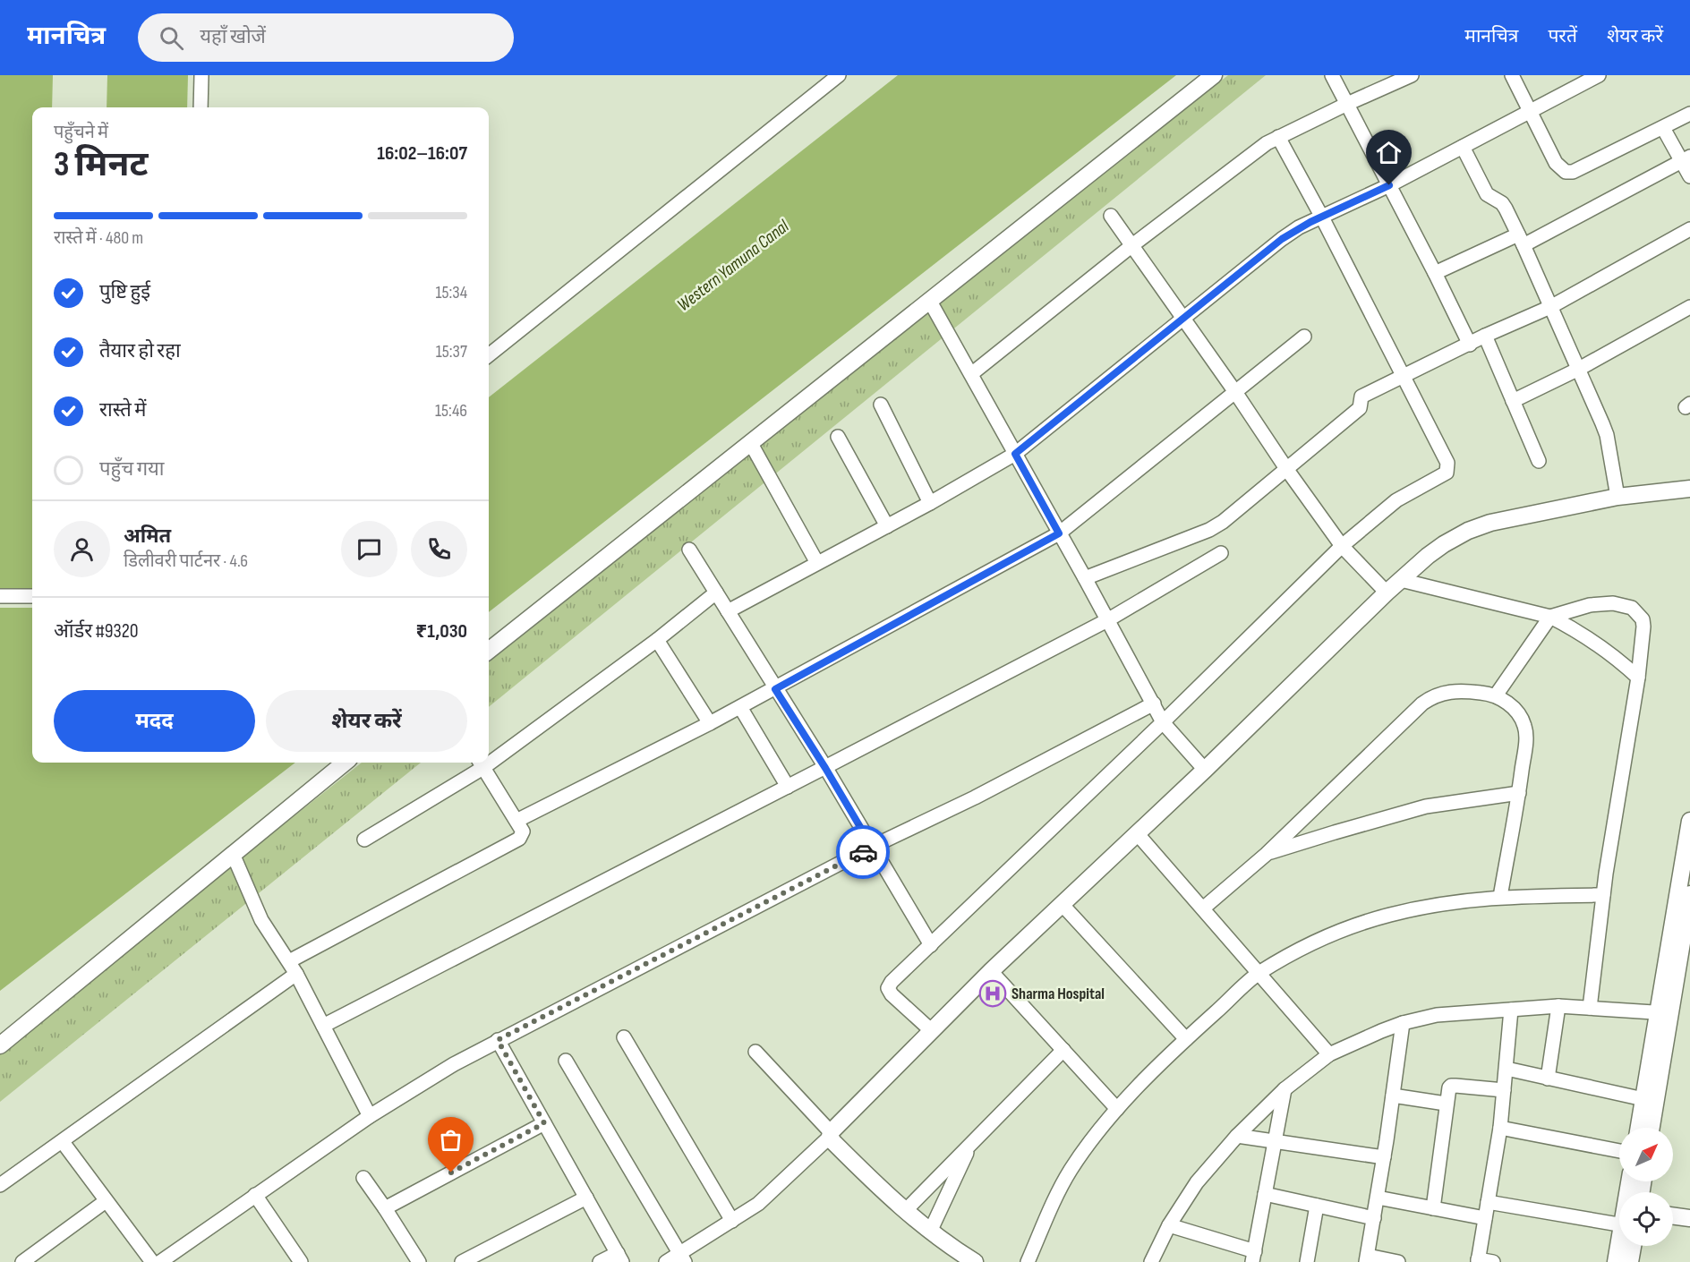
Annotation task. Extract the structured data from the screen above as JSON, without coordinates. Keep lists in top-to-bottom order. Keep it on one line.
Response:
{"water":["Western Yamuna Canal"],"places":{"hospital":["Sharma Hospital"]},"north":"top right","page":{"header":"मानचित्र","search":"यहाँ खोजें","nav":["मानचित्र","परतें","शेयर करें"],"heading":["3 मिनट","पहुँचने में","16:02–16:07"],"panel":["अमित","डिलीवरी पार्टनर · 4.6","ऑर्डर #9320","₹1,030"],"bar":"रास्ते में · 480 m","list":[["पुष्टि हुई","15:34"],["तैयार हो रहा","15:37"],["रास्ते में","15:46"],"पहुँच गया"],"buttons":["मदद","शेयर करें"]}}
